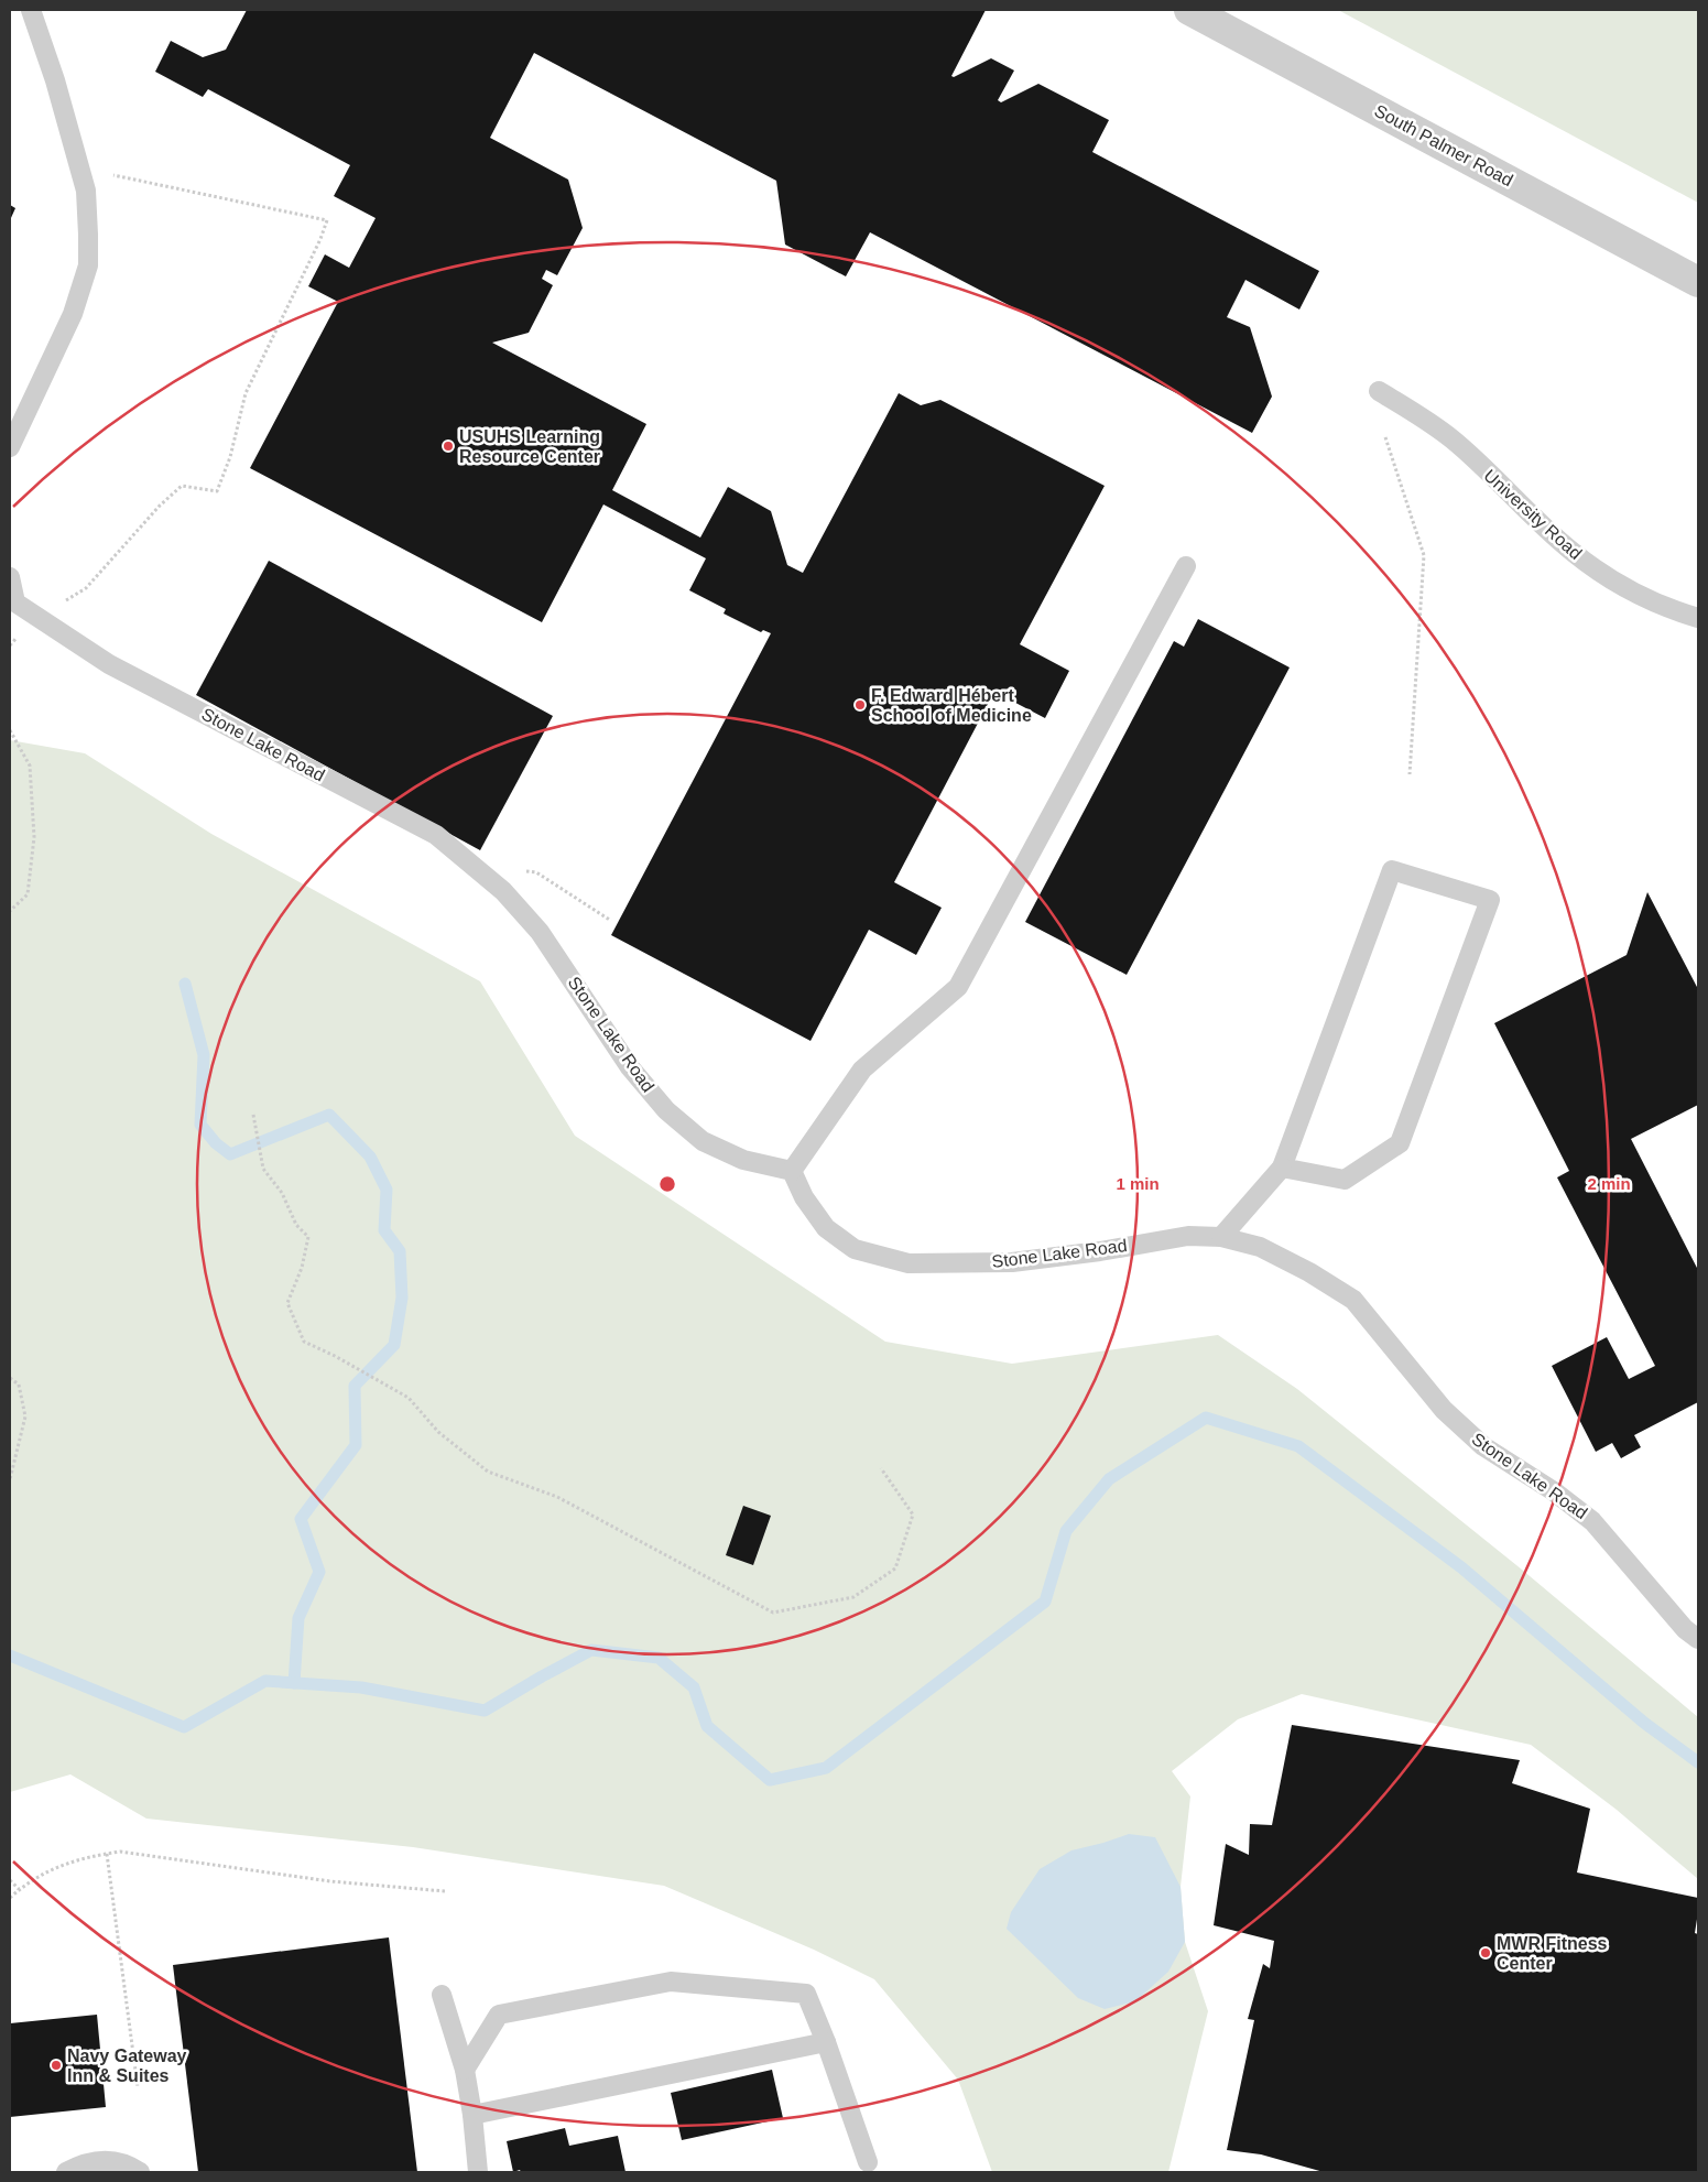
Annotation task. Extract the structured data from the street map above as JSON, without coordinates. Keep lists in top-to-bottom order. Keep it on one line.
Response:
{"streets":{"street":["South Palmer Road"],"lane":["University Road","Stone Lake Road"]},"places":["USUHS Learning Resource Center","F. Edward Hébert School of Medicine","MWR Fitness Center","Navy Gateway Inn & Suites"],"rings":["1 min","2 min"]}
